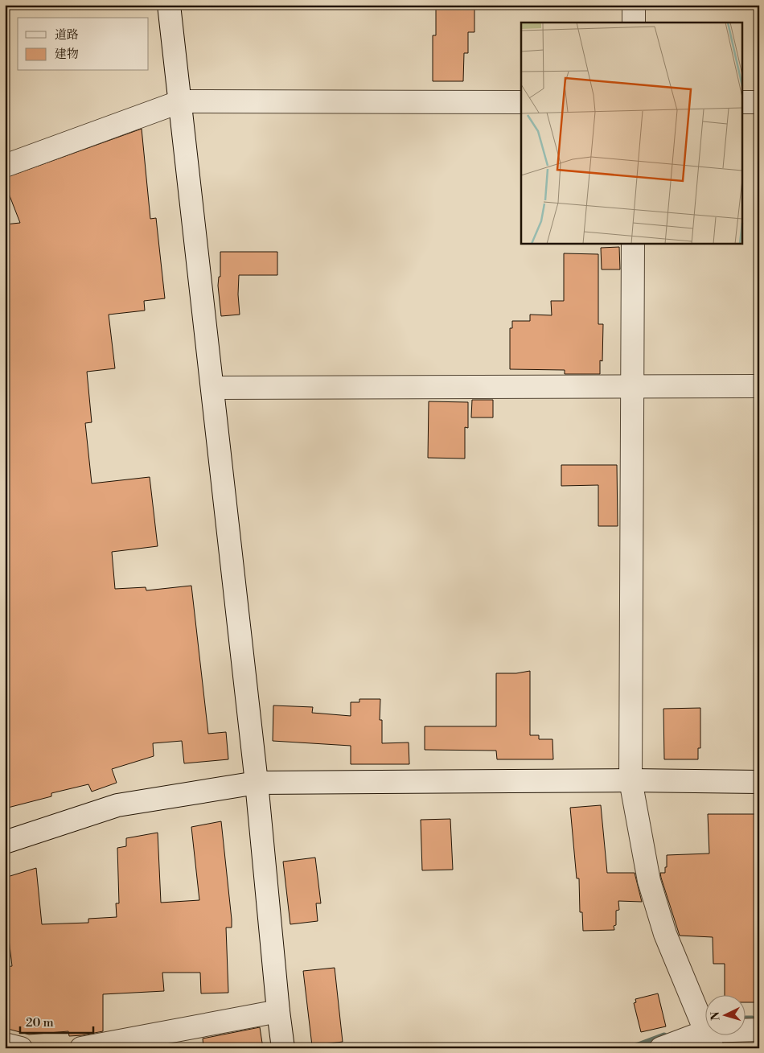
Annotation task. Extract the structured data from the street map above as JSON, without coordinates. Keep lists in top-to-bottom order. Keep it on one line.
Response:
{"legend":["道路","建物"],"scale_bar":"20 m","north":"left"}
